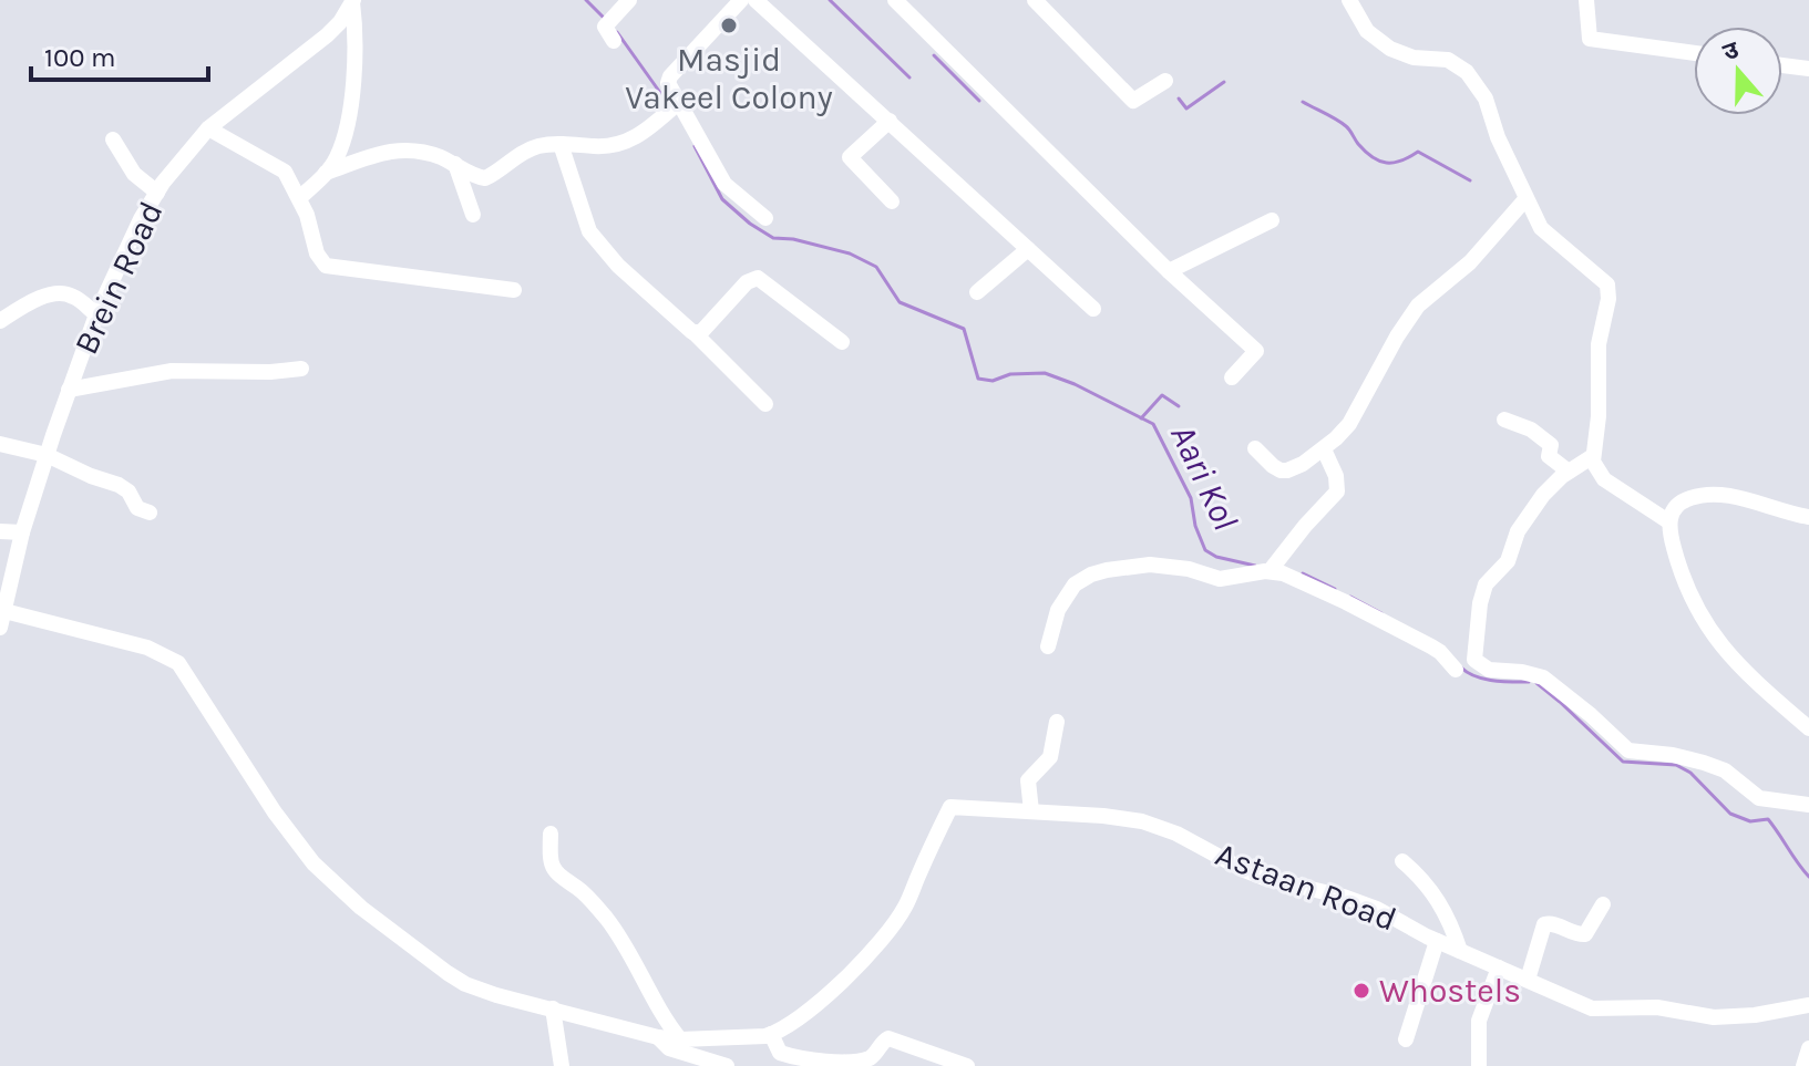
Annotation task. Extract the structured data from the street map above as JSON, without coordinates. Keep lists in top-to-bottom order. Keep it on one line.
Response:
{"streets":{"street":["Brein Road","Astaan Road"]},"water":["Aari Kol"],"places":["Masjid Vakeel Colony","Whostels"],"scale_bar":"100 m","north":"top"}
